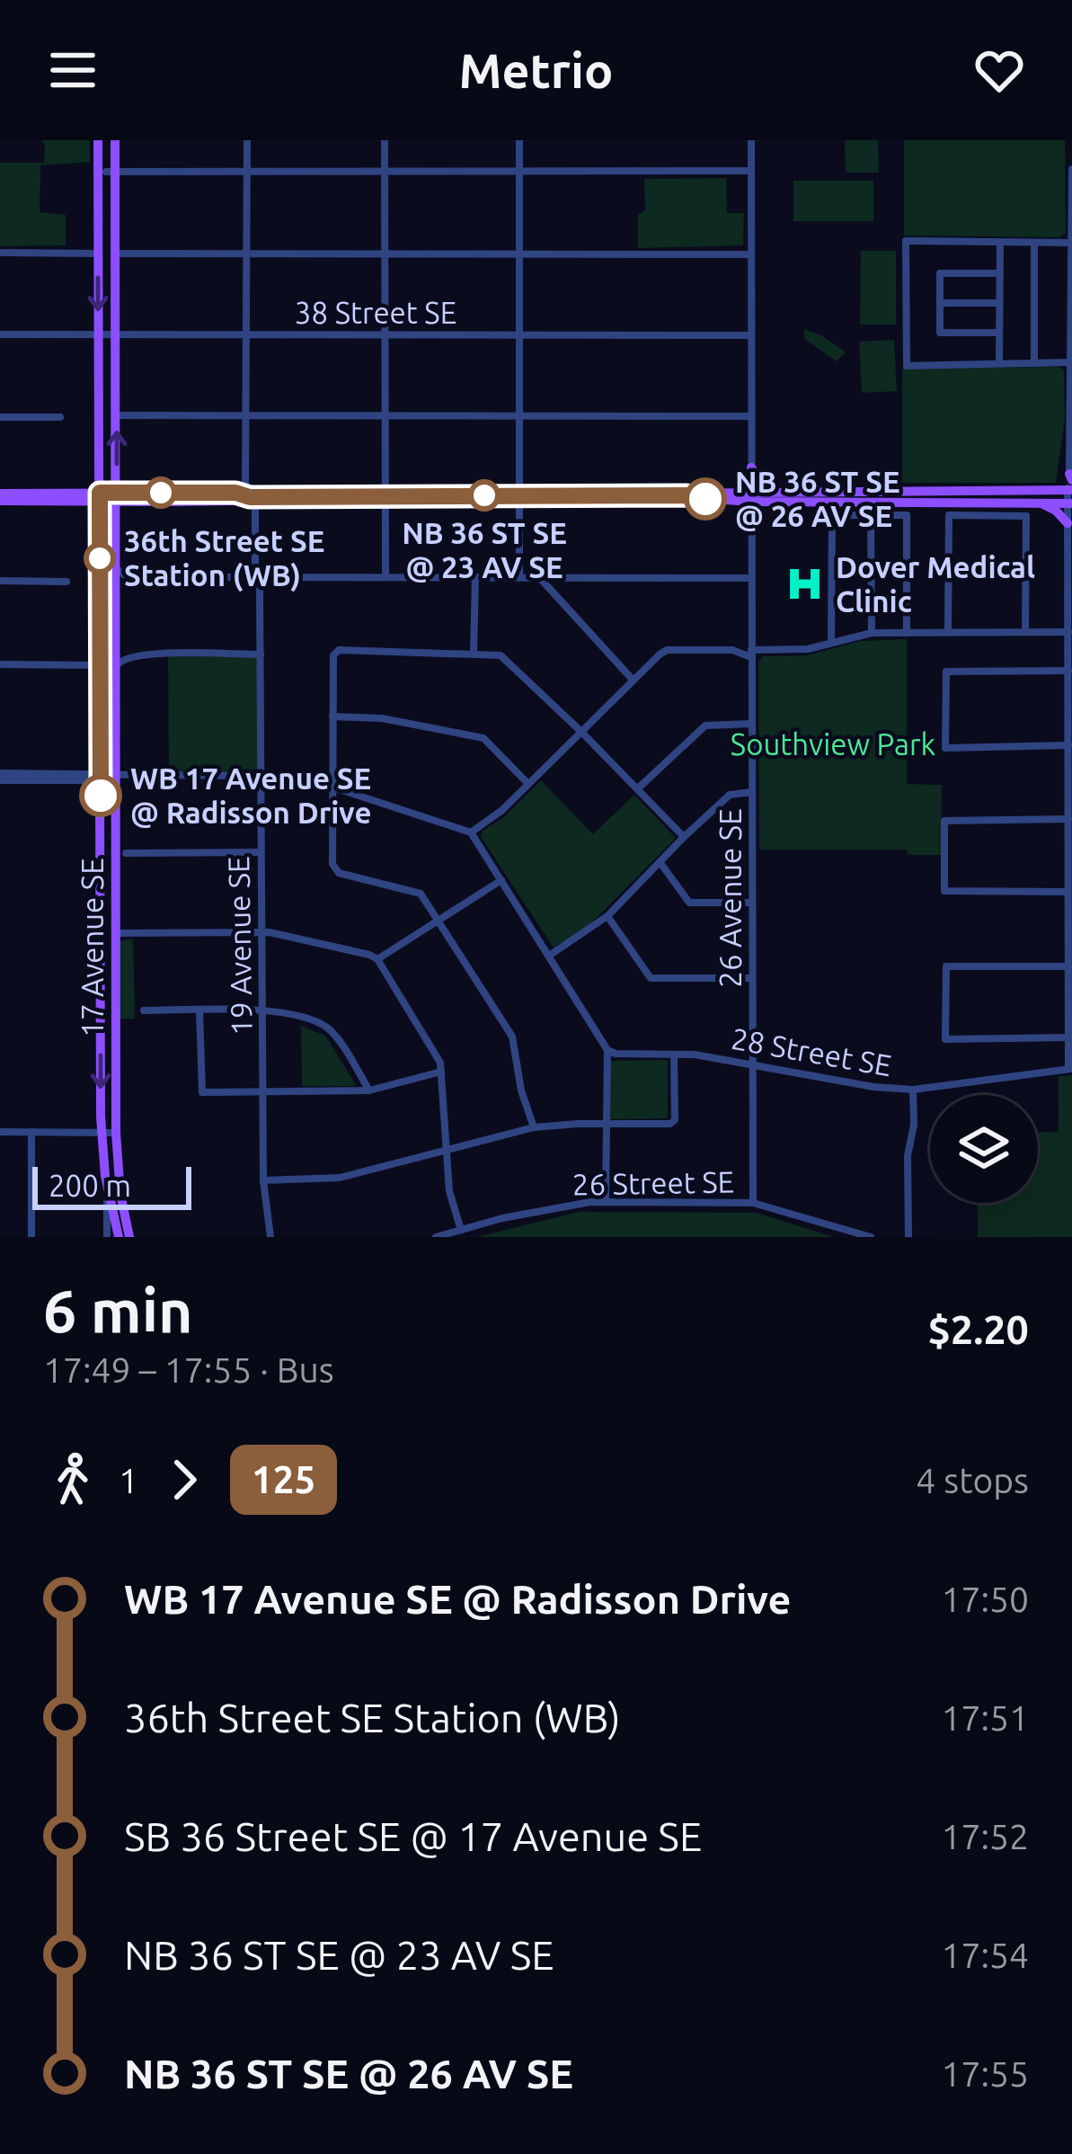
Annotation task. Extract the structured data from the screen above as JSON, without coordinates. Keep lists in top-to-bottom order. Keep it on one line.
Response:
{"streets":{"main road":["17 Avenue SE"],"street":["38 Street SE","26 Avenue SE","19 Avenue SE","28 Street SE","26 Street SE"]},"crossings":[["38 Street SE","26 Avenue SE"],["38 Street SE","19 Avenue SE"],["38 Street SE","17 Avenue SE"],["26 Avenue SE","28 Street SE"],["26 Avenue SE","26 Street SE"]],"parks":["Southview Park"],"places":{"other":["NB 36 ST SE @ 23 AV SE","NB 36 ST SE @ 26 AV SE","36th Street SE Station (WB)","WB 17 Avenue SE @ Radisson Drive"],"hospital":["Dover Medical Clinic"]},"lines":["bus line 125"],"scale_bar":"200 m","page":{"header":"Metrio","scale":"200 m","heading":["6 min","17:49 – 17:55 · Bus","$2.20"],"legs":["1","125","4 stops"],"list":[{"name":"WB 17 Avenue SE @ Radisson Drive","value":"17:50"},{"name":"36th Street SE Station (WB)","value":"17:51"},{"name":"SB 36 Street SE @ 17 Avenue SE","value":"17:52"},{"name":"NB 36 ST SE @ 23 AV SE","value":"17:54"},{"name":"NB 36 ST SE @ 26 AV SE","value":"17:55"}]}}
